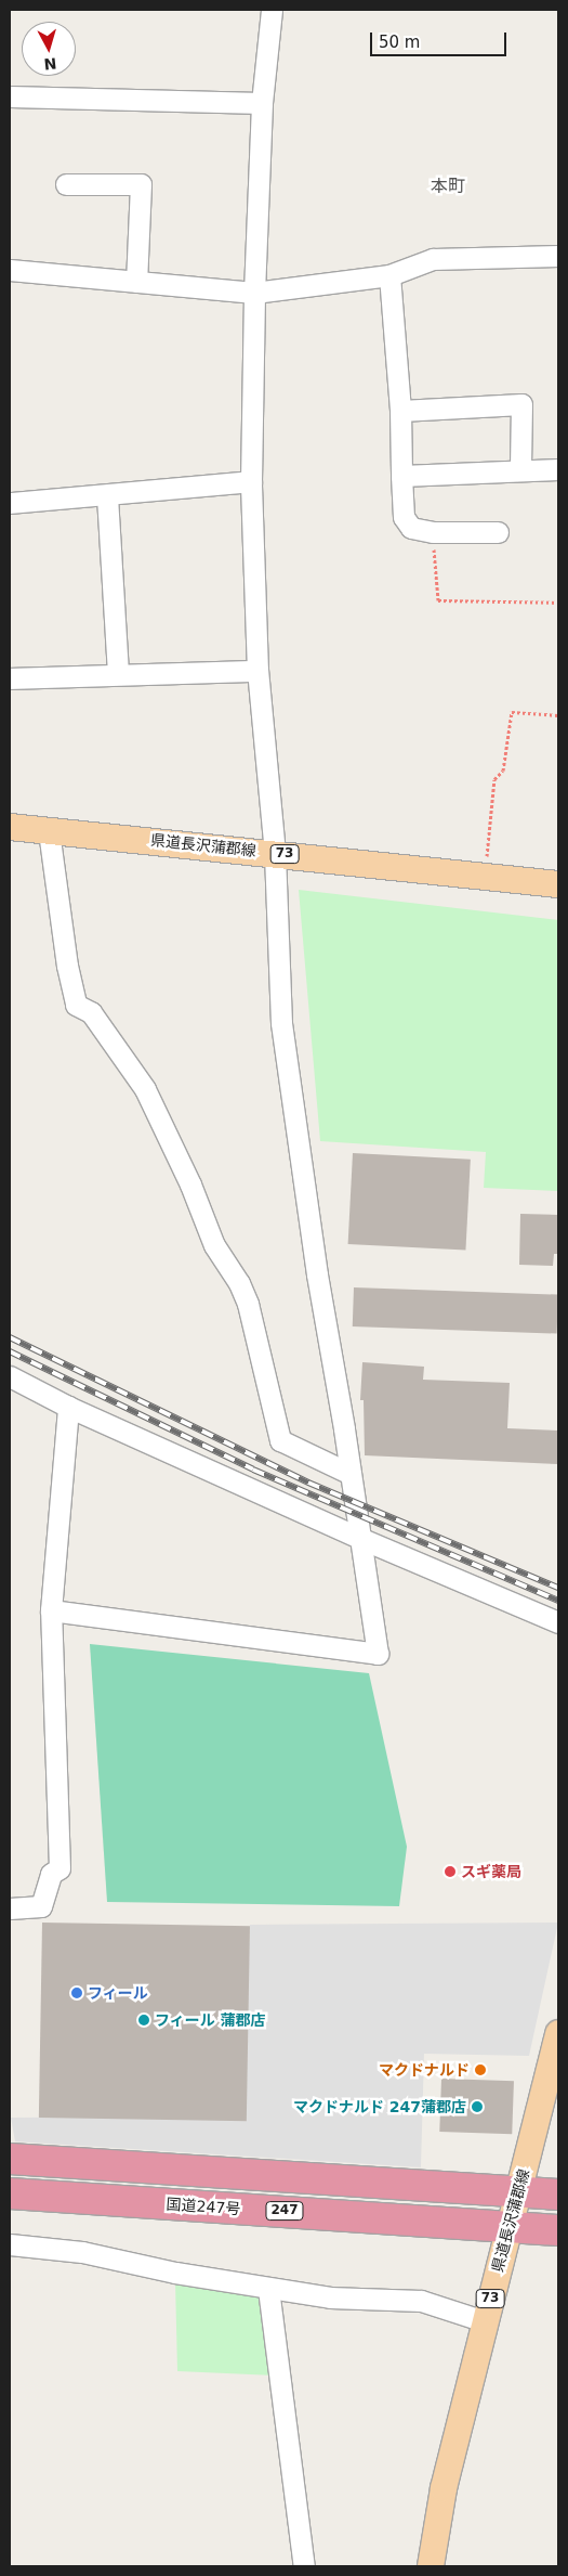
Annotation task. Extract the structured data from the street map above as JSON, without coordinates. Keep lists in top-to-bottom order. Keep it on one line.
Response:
{"streets":{"highway":["国道247号","247"],"main road":["県道長沢蒲郡線","73"]},"crossings":[["県道長沢蒲郡線","国道247号"]],"districts":["本町"],"places":["スギ薬局","フィール","フィール 蒲郡店","マクドナルド","マクドナルド 247蒲郡店"],"scale_bar":"50 m","north":"bottom"}
